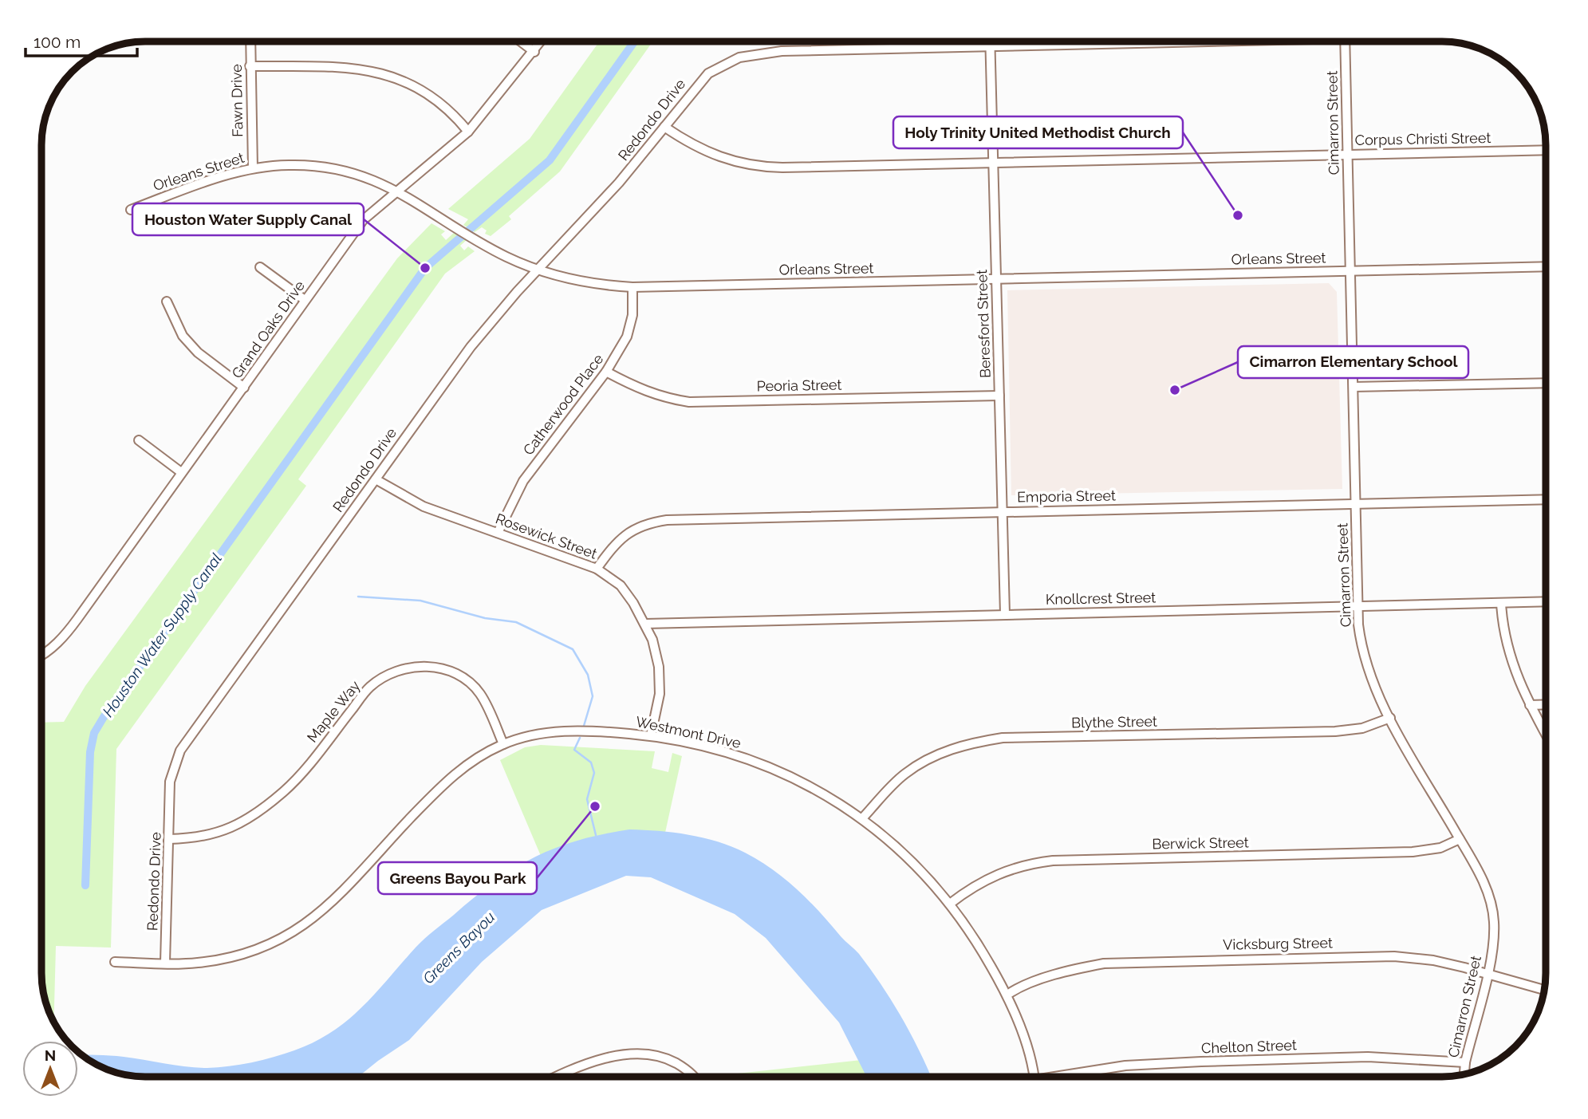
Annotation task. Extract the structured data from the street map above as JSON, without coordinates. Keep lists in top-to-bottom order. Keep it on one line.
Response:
{"streets":{"street":["Fawn Drive","Redondo Drive","Cimarron Street","Corpus Christi Street","Orleans Street","Beresford Street","Grand Oaks Drive","Peoria Street","Catherwood Place","Emporia Street","Rosewick Street","Knollcrest Street","Maple Way","Blythe Street","Westmont Drive","Berwick Street","Vicksburg Street","Chelton Street"]},"crossings":[["Fawn Drive","Orleans Street"],["Redondo Drive","Corpus Christi Street"],["Redondo Drive","Orleans Street"],["Redondo Drive","Beresford Street"],["Redondo Drive","Rosewick Street"],["Redondo Drive","Maple Way"],["Redondo Drive","Westmont Drive"],["Cimarron Street","Corpus Christi Street"],["Cimarron Street","Orleans Street"],["Cimarron Street","Emporia Street"],["Cimarron Street","Knollcrest Street"],["Cimarron Street","Blythe Street"],["Cimarron Street","Berwick Street"],["Cimarron Street","Vicksburg Street"],["Cimarron Street","Chelton Street"],["Corpus Christi Street","Beresford Street"],["Orleans Street","Beresford Street"],["Orleans Street","Grand Oaks Drive"],["Orleans Street","Catherwood Place"],["Beresford Street","Peoria Street"],["Beresford Street","Emporia Street"],["Beresford Street","Knollcrest Street"],["Peoria Street","Catherwood Place"],["Catherwood Place","Rosewick Street"],["Emporia Street","Rosewick Street"],["Rosewick Street","Knollcrest Street"],["Rosewick Street","Westmont Drive"],["Maple Way","Westmont Drive"],["Blythe Street","Westmont Drive"],["Westmont Drive","Berwick Street"],["Westmont Drive","Vicksburg Street"]],"water":["Houston Water Supply Canal","Greens Bayou"],"places":["Holy Trinity United Methodist Church","Houston Water Supply Canal","Cimarron Elementary School","Greens Bayou Park"],"scale_bar":"100 m","north":"top"}
